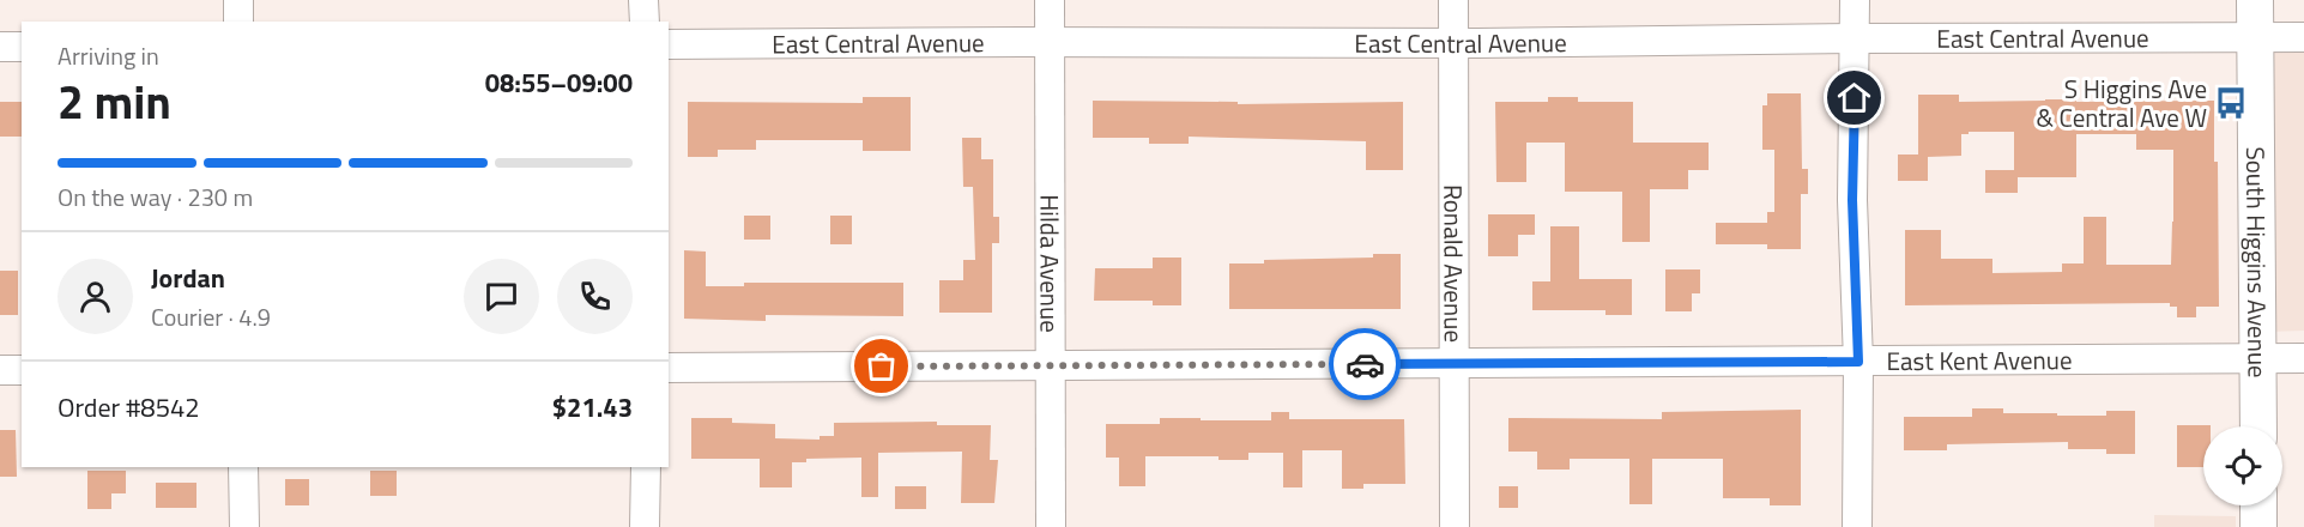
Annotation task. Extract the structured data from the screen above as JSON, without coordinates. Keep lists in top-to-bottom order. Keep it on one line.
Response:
{"streets":{"main road":["South Higgins Avenue"],"street":["East Central Avenue","Hilda Avenue","Ronald Avenue","East Kent Avenue"]},"crossings":[["East Central Avenue","South Higgins Avenue"],["East Central Avenue","Hilda Avenue"],["East Central Avenue","Ronald Avenue"],["South Higgins Avenue","East Kent Avenue"],["Hilda Avenue","East Kent Avenue"],["Ronald Avenue","East Kent Avenue"]],"places":{"bus stop":["S Higgins Ave & Central Ave W"]},"page":{"heading":["2 min","Arriving in","08:55–09:00"],"panel":["Jordan","Courier · 4.9","Order #8542","$21.43"],"bar":"On the way · 230 m"}}
